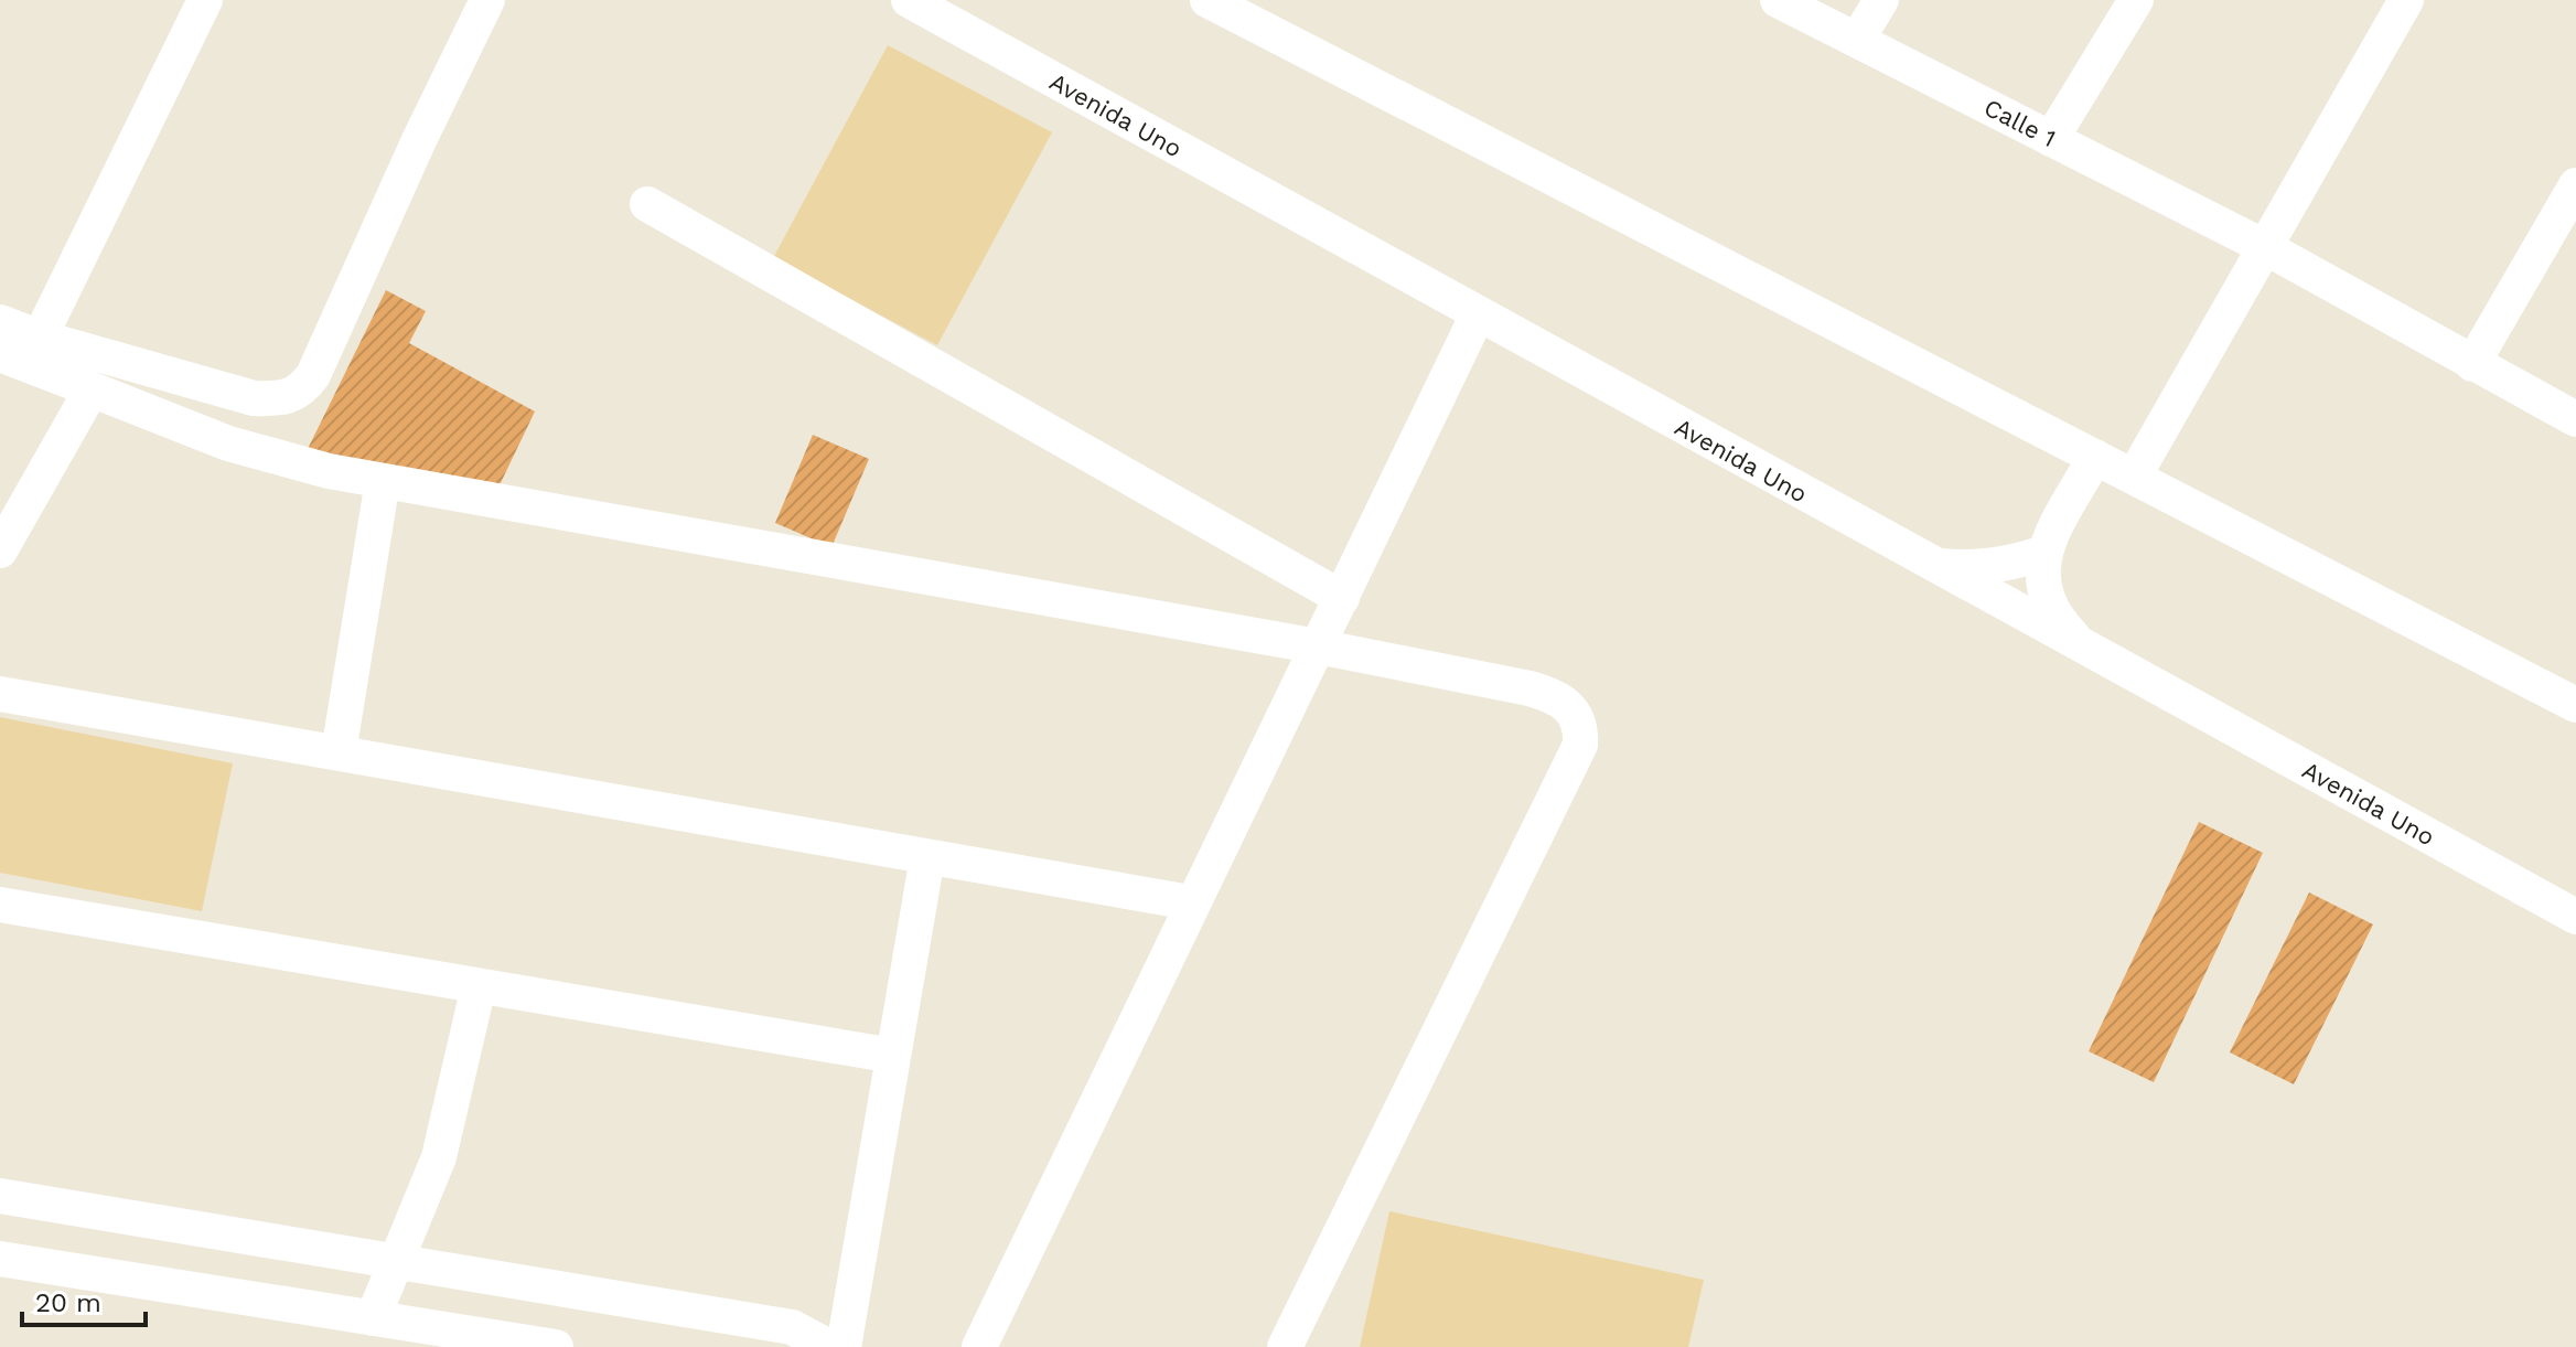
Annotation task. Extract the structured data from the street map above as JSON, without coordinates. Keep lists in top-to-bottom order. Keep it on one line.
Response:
{"streets":{"street":["Avenida Uno","Calle 1"]},"scale_bar":"20 m"}
